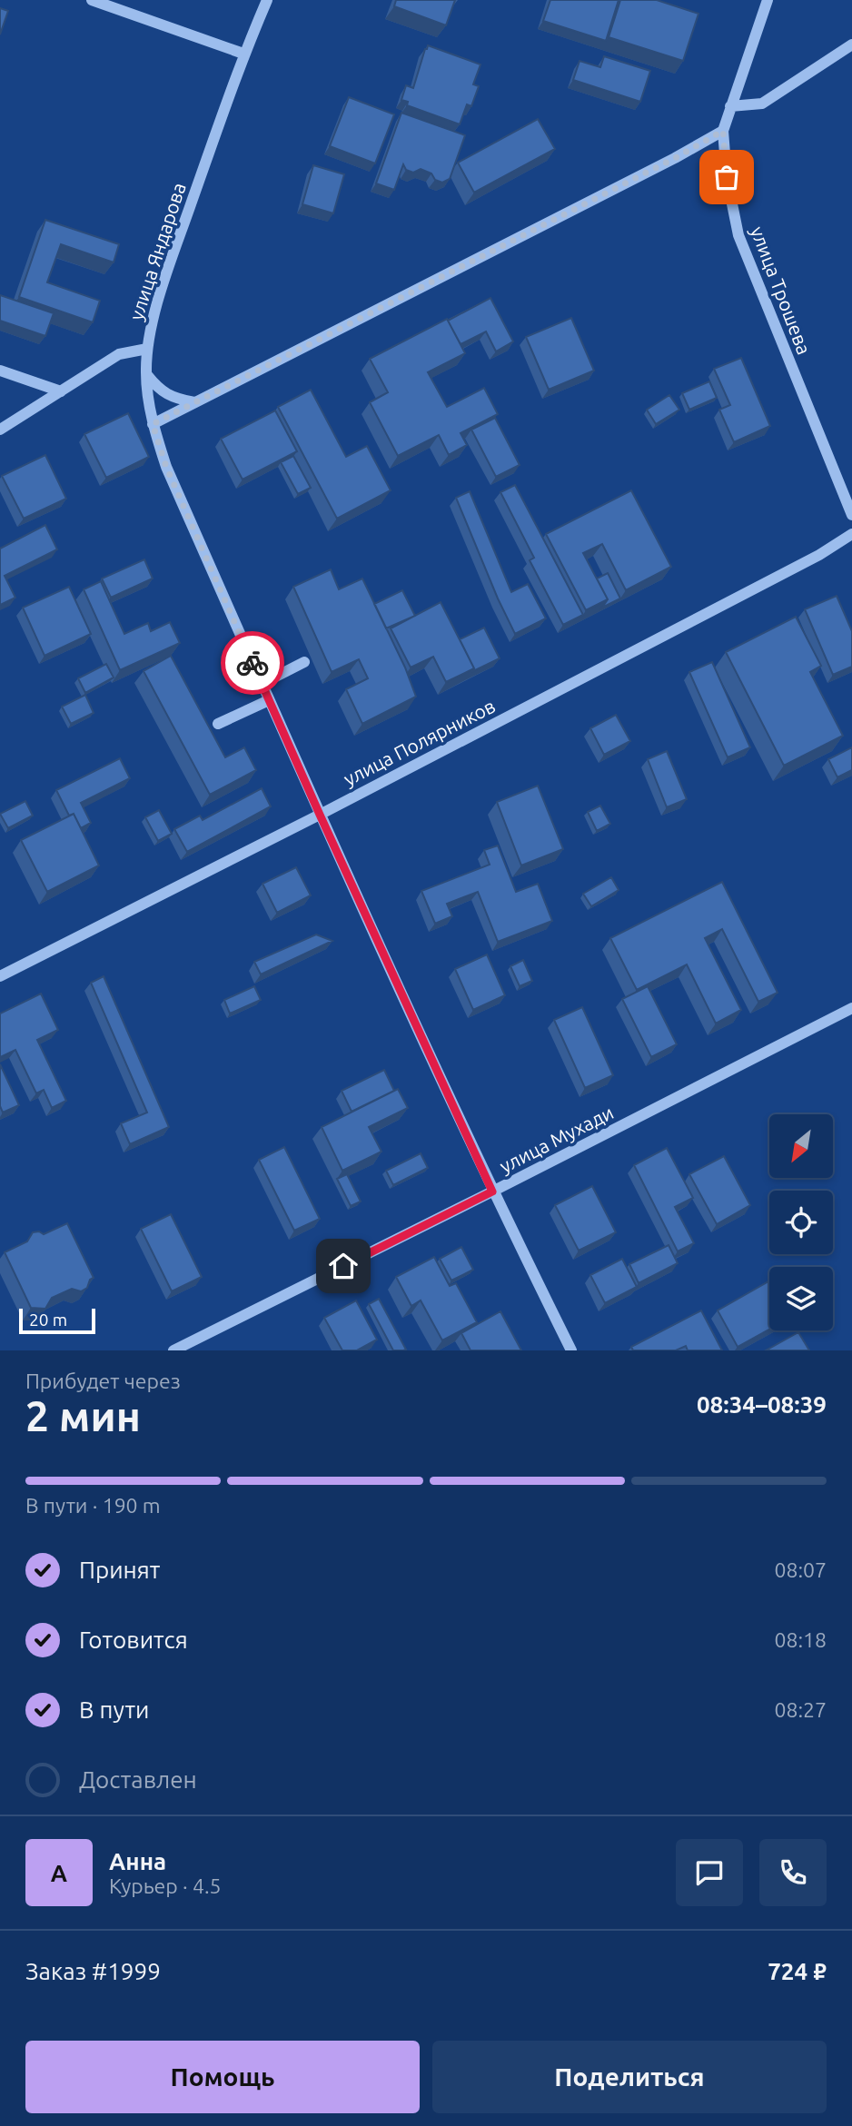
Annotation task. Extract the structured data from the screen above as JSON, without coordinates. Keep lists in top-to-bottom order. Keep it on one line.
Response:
{"streets":{"street":["улица Яндарова","улица Трошева","улица Полярников","улица Мухади"]},"crossings":[["улица Яндарова","улица Полярников"],["улица Яндарова","улица Мухади"]],"scale_bar":"20 m","north":"bottom left","page":{"scale":"20 m","heading":["2 мин","Прибудет через","08:34–08:39"],"panel":["Анна","Курьер · 4.5","Заказ #1999","724 ₽"],"bar":"В пути · 190 m","list":[["Принят","08:07"],["Готовится","08:18"],["В пути","08:27"],"Доставлен"],"round":"А","buttons":["Помощь","Поделиться"]}}
